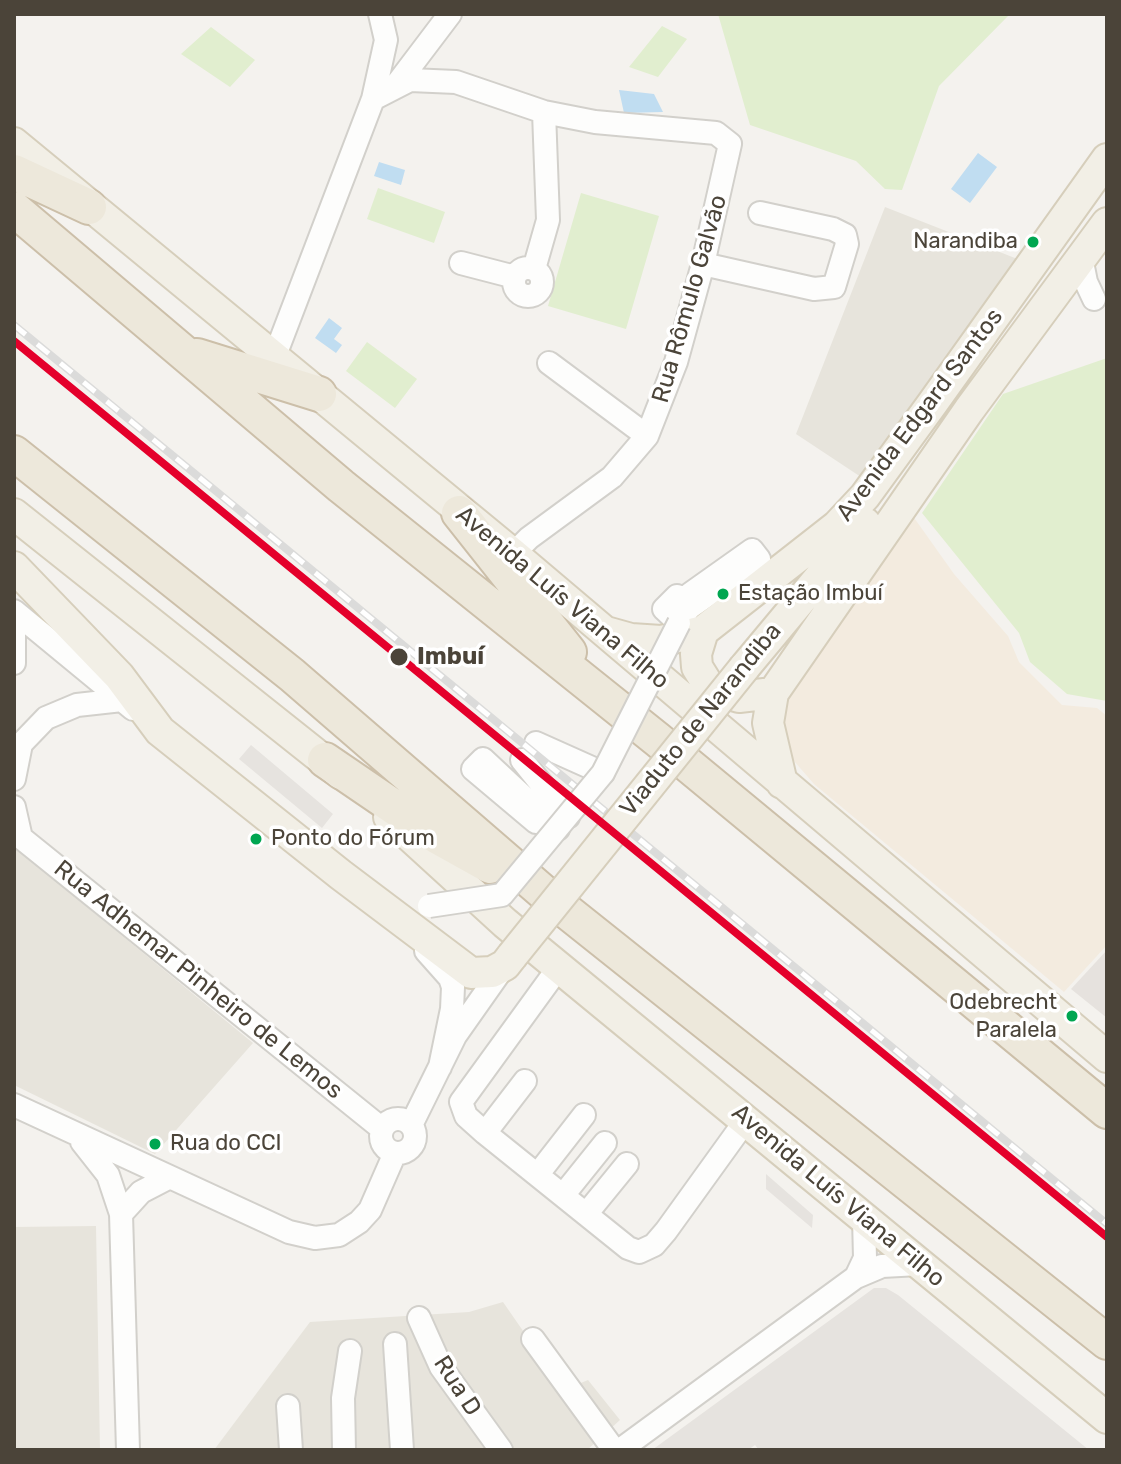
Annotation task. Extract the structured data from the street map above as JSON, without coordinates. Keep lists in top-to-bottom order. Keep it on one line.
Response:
{"streets":{"highway":["Avenida Luís Viana Filho"],"main road":["Avenida Edgard Santos","Viaduto de Narandiba"],"street":["Rua Rômulo Galvão","Rua Adhemar Pinheiro de Lemos","Rua D"]},"crossings":[["Rua Rômulo Galvão","Avenida Luís Viana Filho"],["Avenida Edgard Santos","Avenida Luís Viana Filho"],["Avenida Edgard Santos","Viaduto de Narandiba"]],"places":["Narandiba","Estação Imbuí","Imbuí","Ponto do Fórum","Odebrecht Paralela","Rua do CCI"]}
